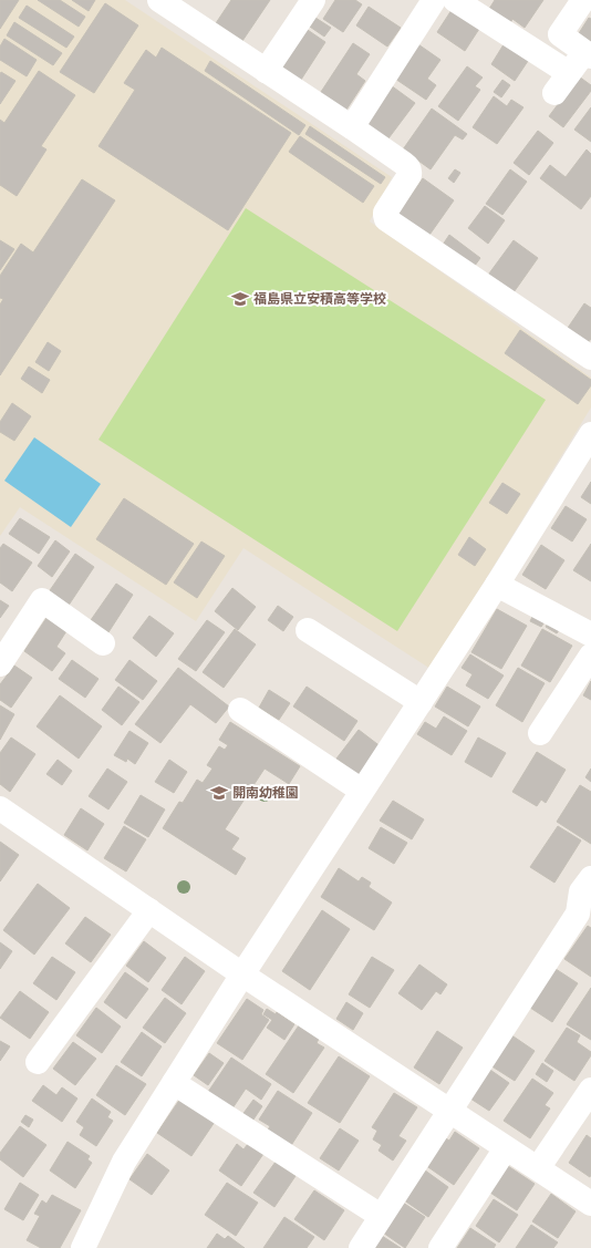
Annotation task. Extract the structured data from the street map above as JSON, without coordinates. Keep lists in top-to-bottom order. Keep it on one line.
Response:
{"places":{"school or university":["福島県立安積高等学校","開南幼稚園"]}}
